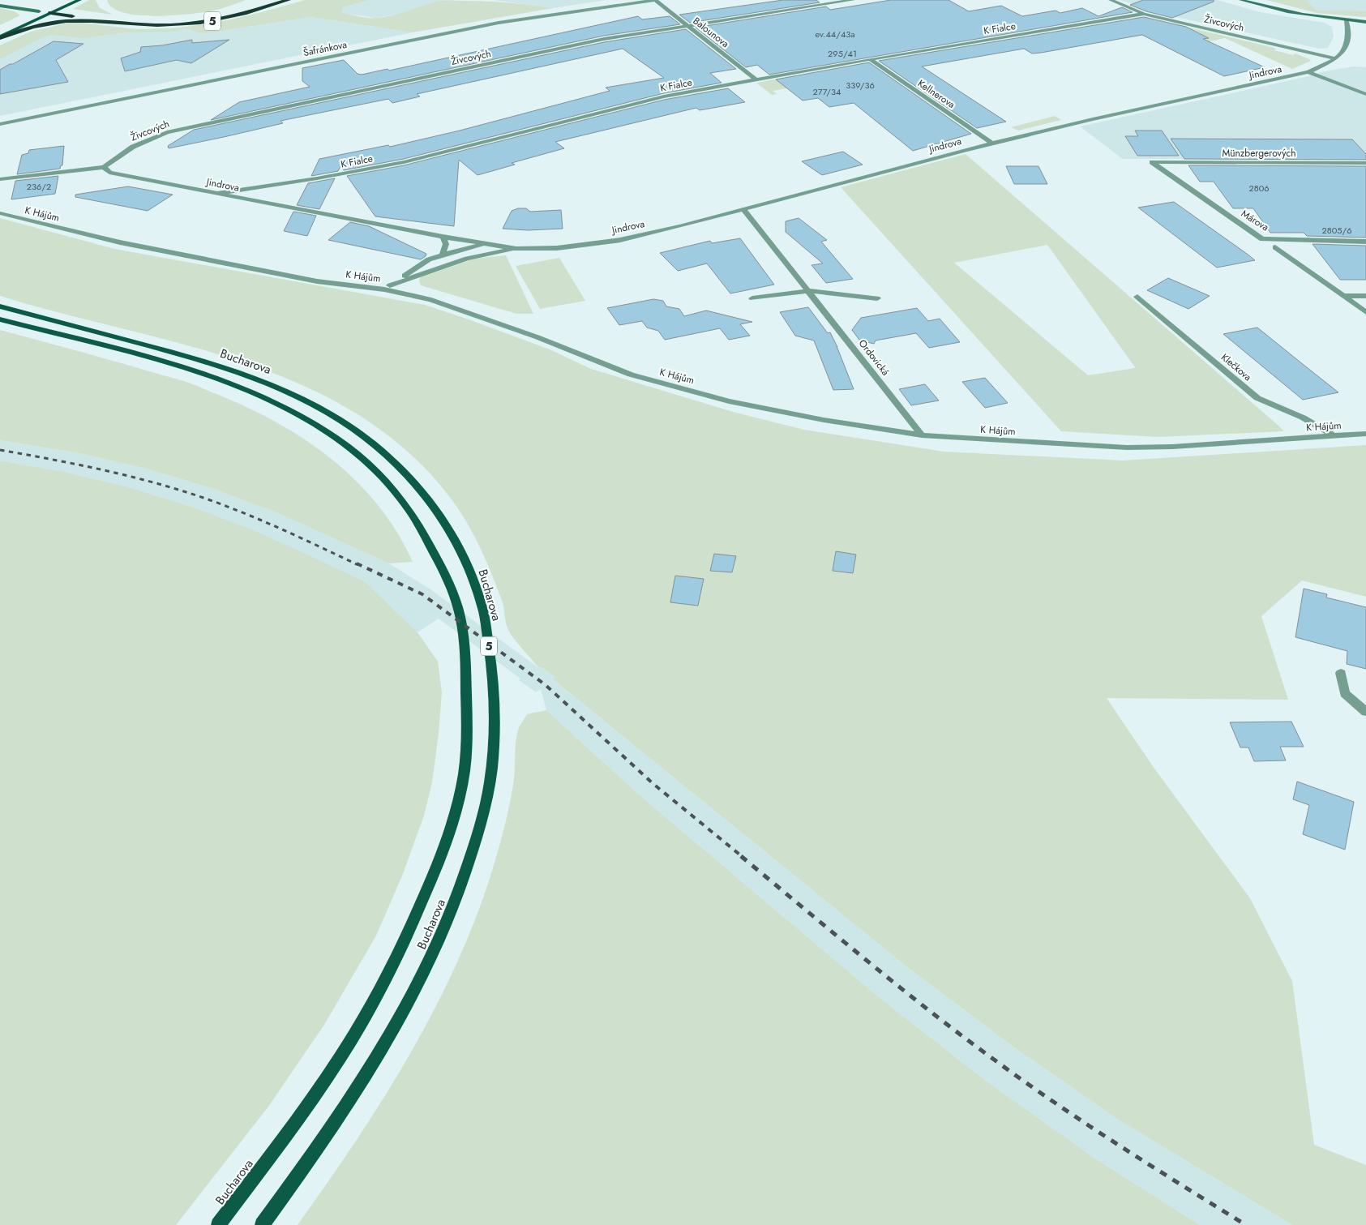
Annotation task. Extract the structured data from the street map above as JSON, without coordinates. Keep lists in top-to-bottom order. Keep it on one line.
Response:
{"streets":{"highway":["5"],"main road":["Bucharova"],"street":["Živcových","K Fialce","Balounova","Šafránkova","Jindrova","Kellnerova","Münzbergerových","K Hájům","Márova","Ordovická","Klečkova"]},"crossings":[["Živcových","K Fialce"],["Živcových","Balounova"],["Živcových","Jindrova"],["K Fialce","Balounova"],["K Fialce","Jindrova"],["K Fialce","Kellnerova"],["Balounova","Šafránkova"],["Jindrova","Kellnerova"],["Jindrova","K Hájům"],["Jindrova","Ordovická"],["Münzbergerových","Márova"],["K Hájům","Ordovická"],["K Hájům","Klečkova"]],"house_numbers":["ev.44/43a","295/41","339/36","277/34","236/2","2806","2805/6"]}
